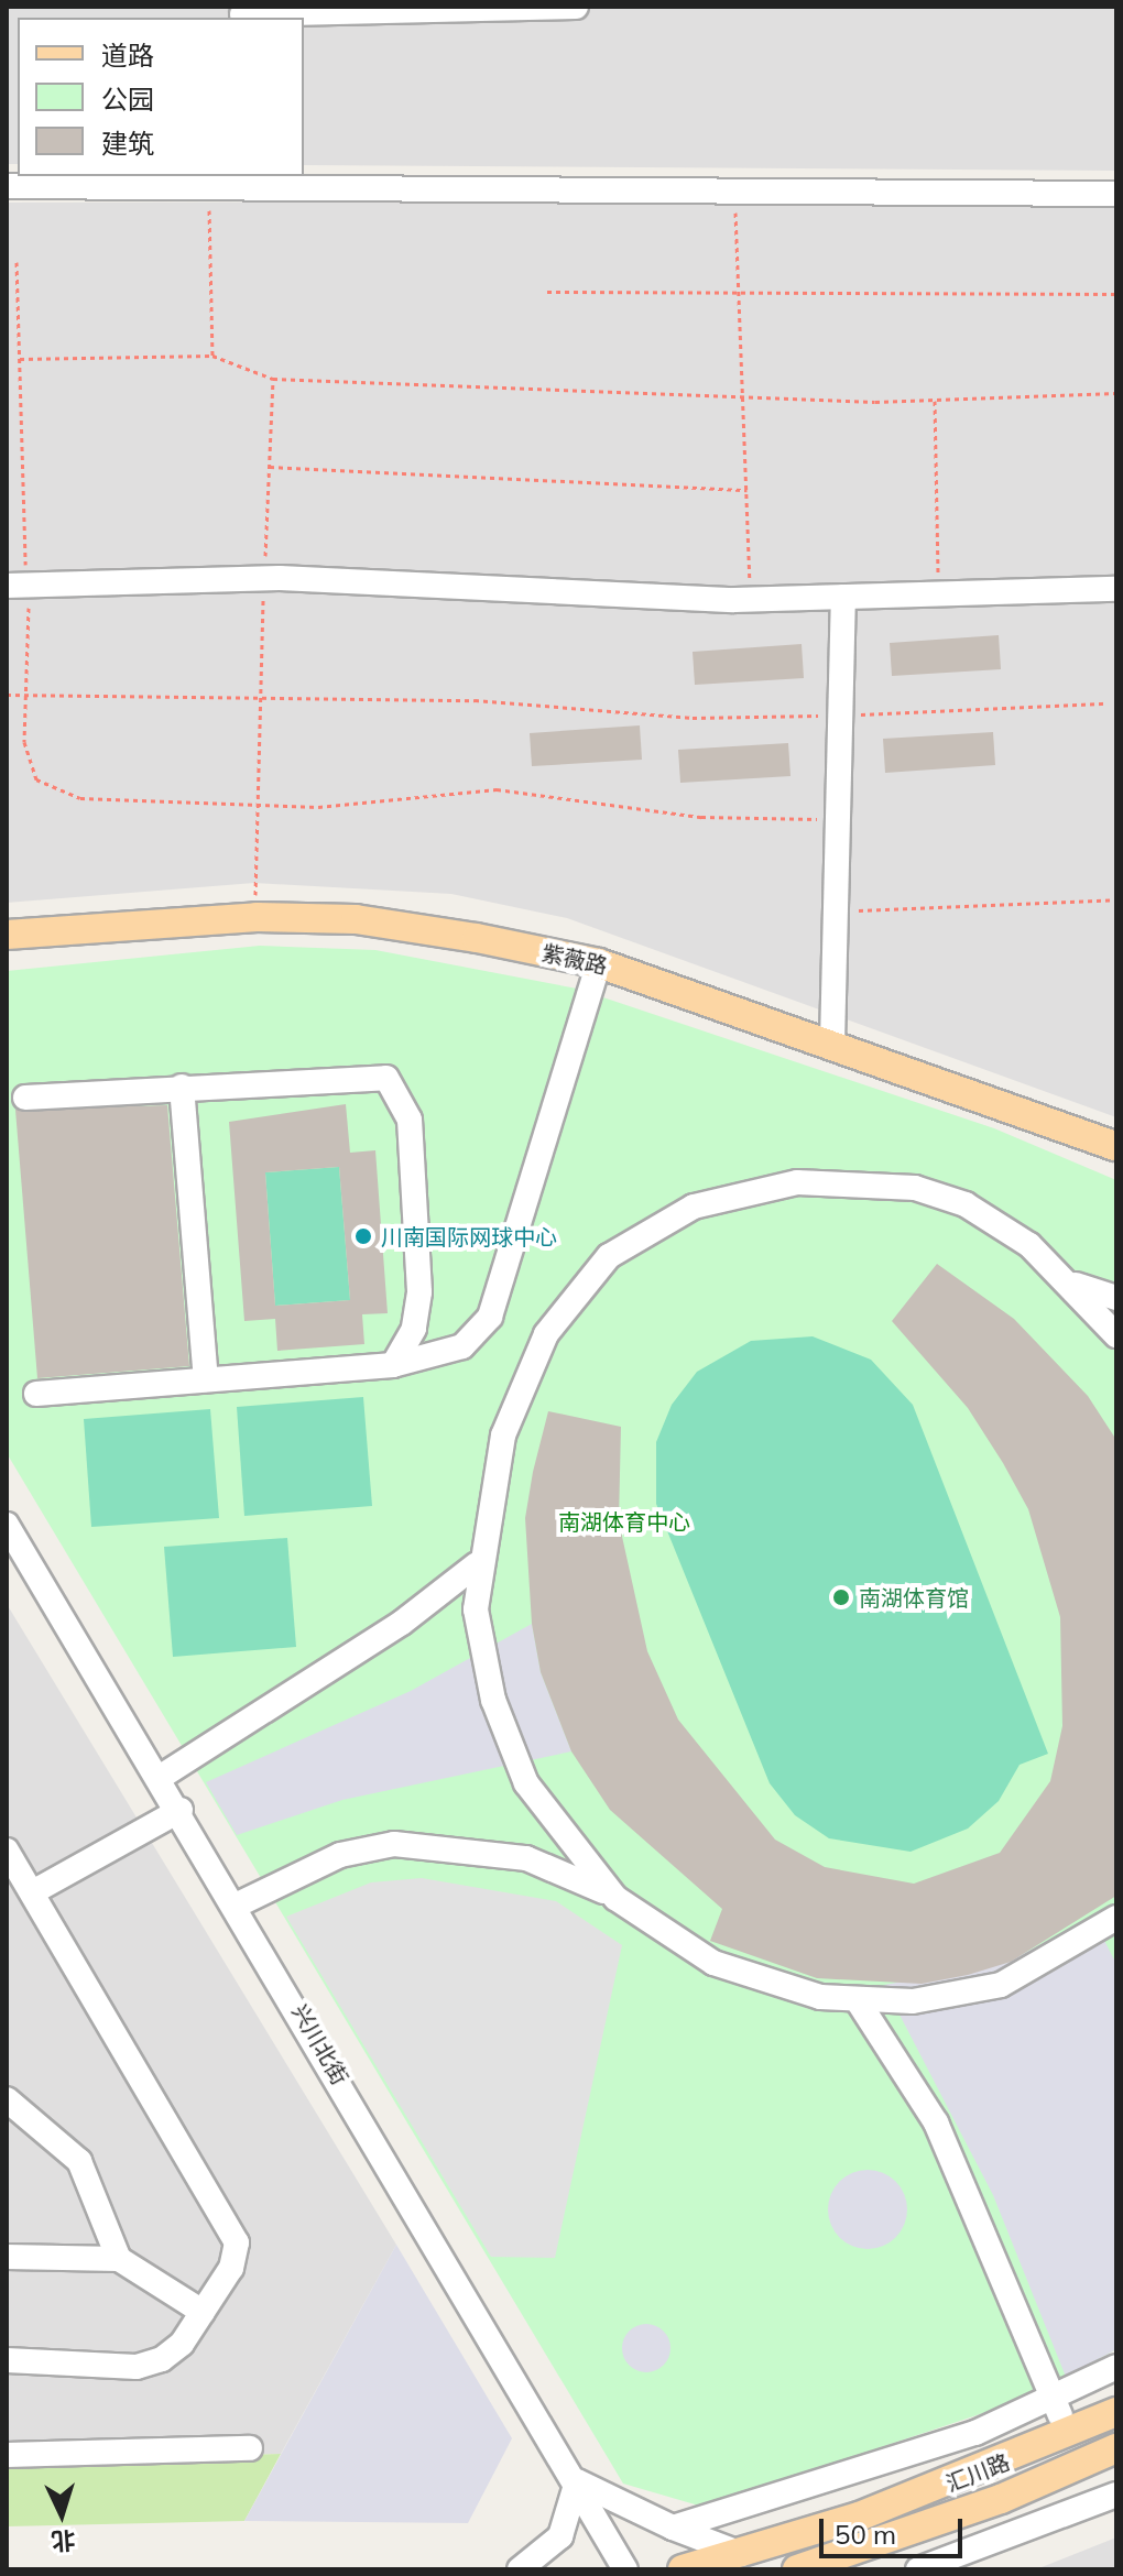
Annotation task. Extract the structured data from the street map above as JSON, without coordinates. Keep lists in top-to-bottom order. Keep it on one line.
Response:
{"streets":{"main road":["紫薇路","汇川路"],"street":["兴川北街"]},"parks":["南湖体育中心"],"places":["川南国际网球中心","南湖体育馆"],"legend":["道路","公园","建筑"],"scale_bar":"50 m","north":"bottom"}
